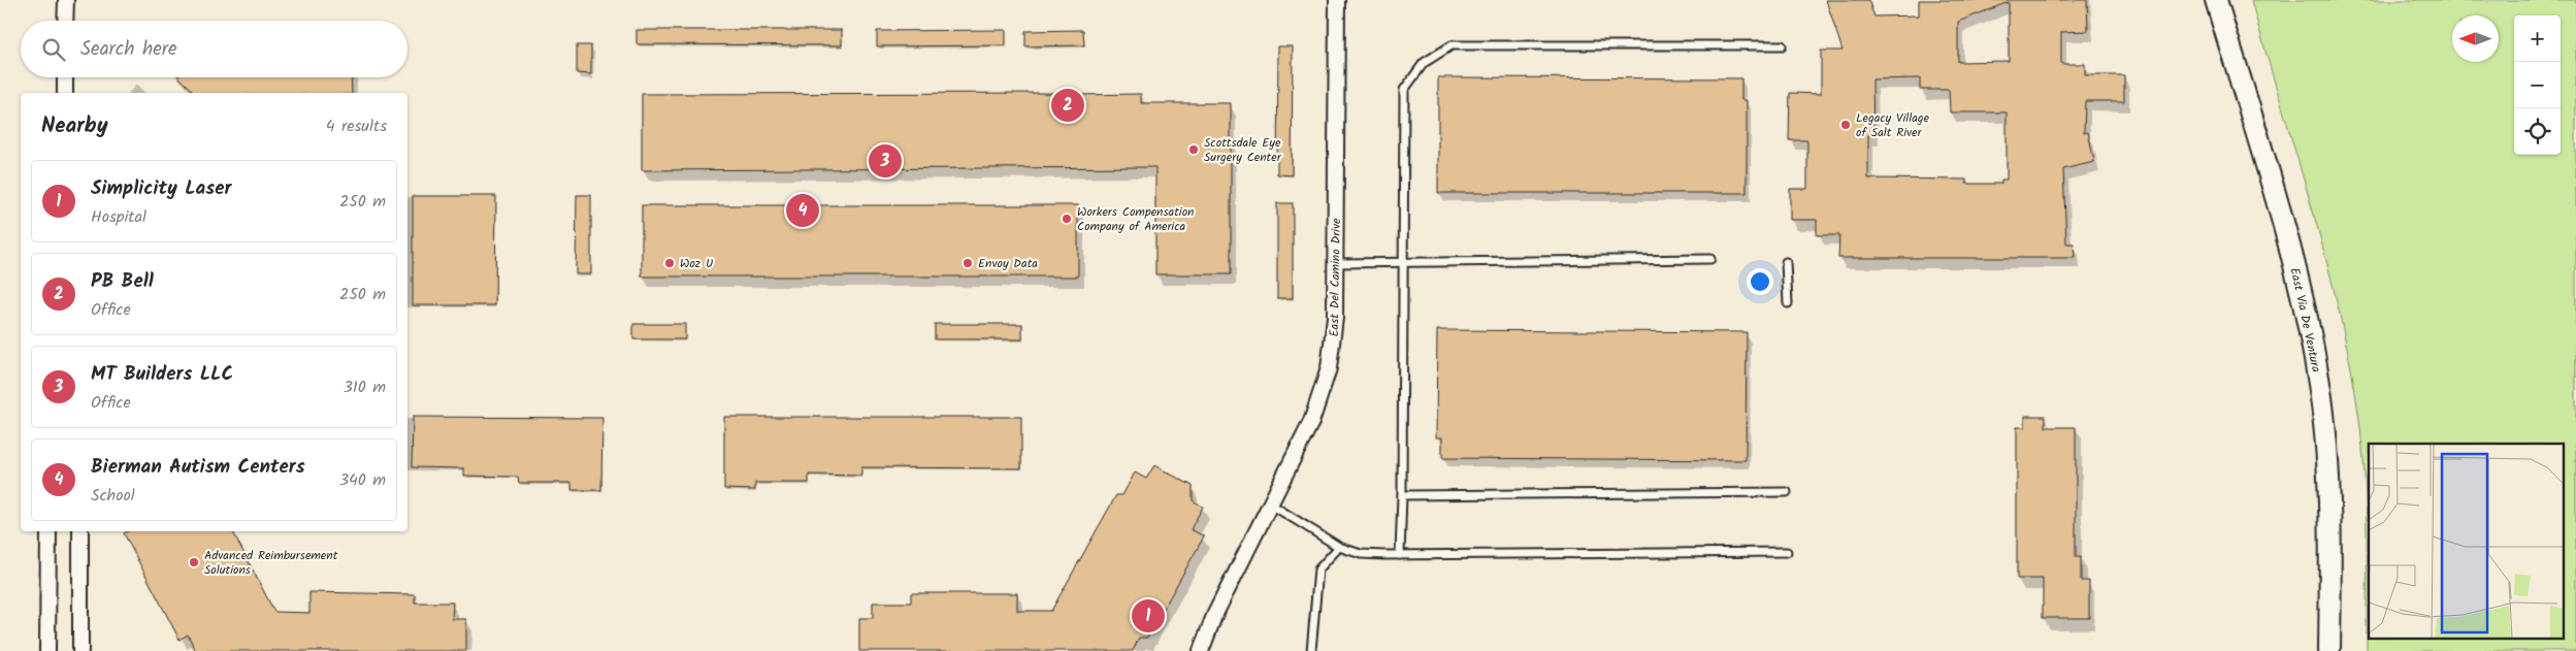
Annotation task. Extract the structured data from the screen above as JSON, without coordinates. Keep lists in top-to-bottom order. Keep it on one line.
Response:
{"streets":{"main road":["East Via De Ventura"],"street":["East Del Camino Drive"]},"places":["Legacy Village of Salt River","Scottsdale Eye Surgery Center","Workers Compensation Company of America","Woz U","Envoy Data","Advanced Reimbursement Solutions"],"north":"left","page":{"map_buttons":["+","−"],"search":"Search here","pins":["2","3","4","1"],"heading":["Nearby","4 results"],"list":[{"mark":"1","name":"Simplicity Laser","note":"Hospital","value":"250 m"},{"mark":"2","name":"PB Bell","note":"Office","value":"250 m"},{"mark":"3","name":"MT Builders LLC","note":"Office","value":"310 m"},{"mark":"4","name":"Bierman Autism Centers","note":"School","value":"340 m"}]}}
